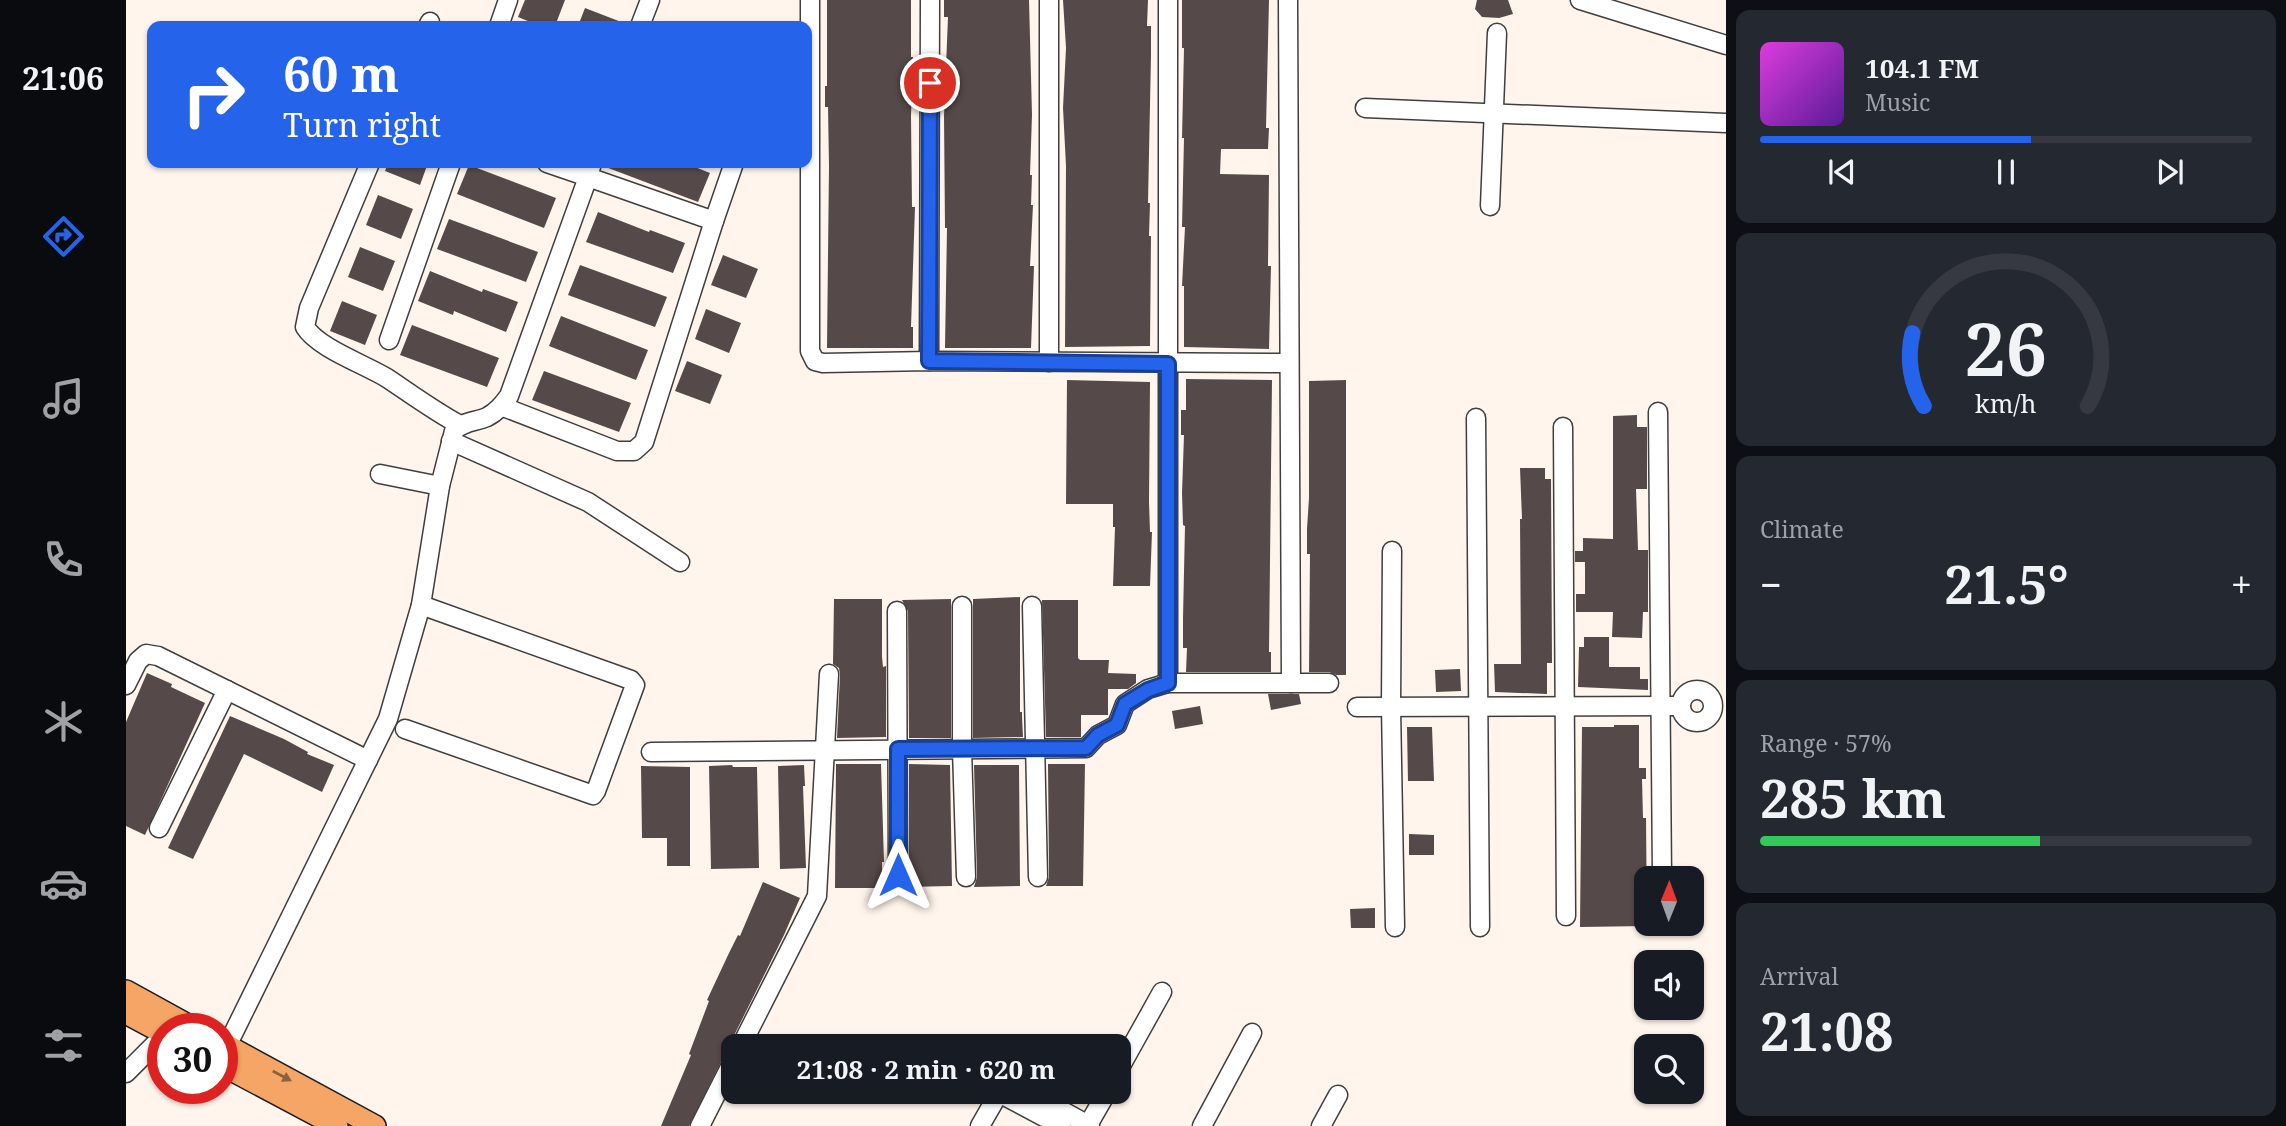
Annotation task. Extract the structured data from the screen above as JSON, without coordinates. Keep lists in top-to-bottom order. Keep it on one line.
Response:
{"north":"top","page":{"tabs":"21:06","turn":["60 m","Turn right"],"song":["104.1 FM","Music"],"tile":["Climate",["Range · 57%","285 km"],["Arrival","21:08"]],"heat":["−","21.5°","+"],"limit":"30","trip":"21:08 · 2 min · 620 m","gauge":["26","km/h"]}}
